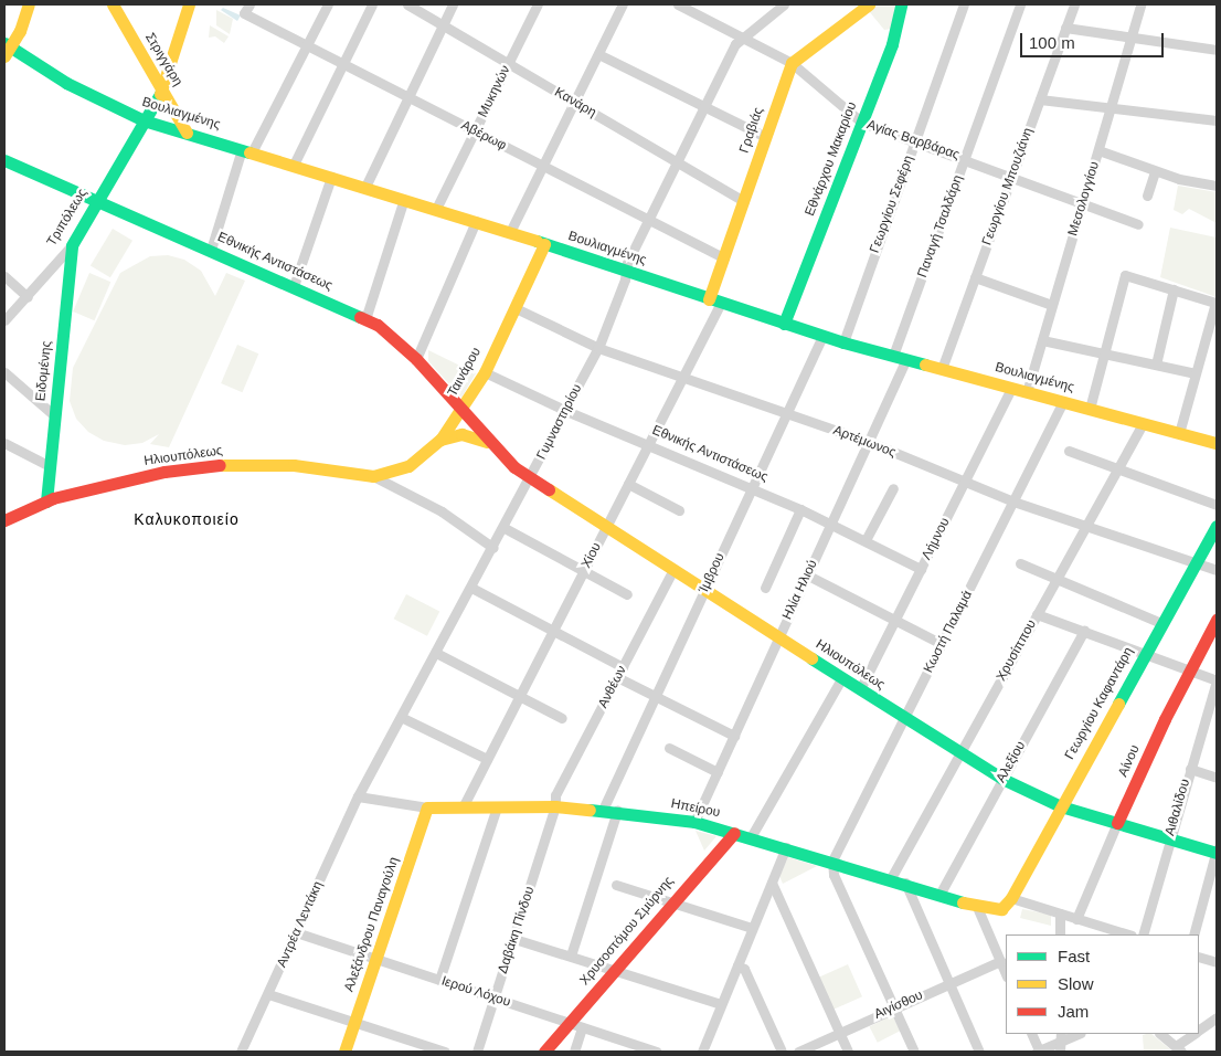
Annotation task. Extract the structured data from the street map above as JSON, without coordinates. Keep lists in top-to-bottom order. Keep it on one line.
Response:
{"streets":{"main road":["Στριγγάρη","Βουλιαγμένης","Γραβιάς","Εθνάρχου Μακαρίου","Τριπόλεως","Εθνικής Αντιστάσεως","Ειδομένης","Ταινάρου","Ηλιουπόλεως","Γεωργίου Καφαντάρη","Αίνου","Ηπείρου","Αλεξάνδρου Παναγούλη","Χρυσοστόμου Σμύρνης"],"street":["Μυκηνών","Κανάρη","Αβέρωφ","Αγίας Βαρβάρας","Γεωργίου Μπουζιάνη","Μεσολογγίου","Γεωργίου Σεφέρη","Παναγή Τσαλδάρη","Γυμναστηρίου","Αρτέμωνος","Λήμνου","Χίου","Ίμβρου","Ηλία Ηλιού","Κωστή Παλαμά","Χρυσίππου","Ανθέων","Αλεξίου","Αιθαλίδου","Αντρέα Λεντάκη","Δαβάκη Πίνδου","Ιερού Λόχου","Αιγίσθου"]},"crossings":[["Στριγγάρη","Βουλιαγμένης"],["Στριγγάρη","Τριπόλεως"],["Μυκηνών","Κανάρη"],["Μυκηνών","Βουλιαγμένης"],["Μυκηνών","Αβέρωφ"],["Κανάρη","Γραβιάς"],["Κανάρη","Γυμναστηρίου"],["Βουλιαγμένης","Γραβιάς"],["Βουλιαγμένης","Εθνάρχου Μακαρίου"],["Βουλιαγμένης","Γεωργίου Μπουζιάνη"],["Βουλιαγμένης","Μεσολογγίου"],["Βουλιαγμένης","Γεωργίου Σεφέρη"],["Βουλιαγμένης","Τριπόλεως"],["Βουλιαγμένης","Παναγή Τσαλδάρη"],["Βουλιαγμένης","Ταινάρου"],["Βουλιαγμένης","Γυμναστηρίου"],["Βουλιαγμένης","Λήμνου"],["Βουλιαγμένης","Χίου"],["Βουλιαγμένης","Ίμβρου"],["Βουλιαγμένης","Ηλία Ηλιού"],["Βουλιαγμένης","Κωστή Παλαμά"],["Βουλιαγμένης","Χρυσίππου"],["Γραβιάς","Αβέρωφ"],["Γραβιάς","Αγίας Βαρβάρας"],["Γραβιάς","Χίου"],["Αβέρωφ","Γυμναστηρίου"],["Αγίας Βαρβάρας","Εθνάρχου Μακαρίου"],["Αγίας Βαρβάρας","Γεωργίου Μπουζιάνη"],["Αγίας Βαρβάρας","Μεσολογγίου"],["Αγίας Βαρβάρας","Γεωργίου Σεφέρη"],["Αγίας Βαρβάρας","Παναγή Τσαλδάρη"],["Αγίας Βαρβάρας","Γυμναστηρίου"],["Τριπόλεως","Εθνικής Αντιστάσεως"],["Τριπόλεως","Ειδομένης"],["Εθνικής Αντιστάσεως","Ταινάρου"],["Εθνικής Αντιστάσεως","Γυμναστηρίου"],["Εθνικής Αντιστάσεως","Ηλιουπόλεως"],["Εθνικής Αντιστάσεως","Λήμνου"],["Εθνικής Αντιστάσεως","Χίου"],["Εθνικής Αντιστάσεως","Ίμβρου"],["Εθνικής Αντιστάσεως","Ηλία Ηλιού"],["Ειδομένης","Ηλιουπόλεως"],["Ταινάρου","Αρτέμωνος"],["Ταινάρου","Ηλιουπόλεως"],["Γυμναστηρίου","Αρτέμωνος"],["Γυμναστηρίου","Ηλιουπόλεως"],["Γυμναστηρίου","Ηπείρου"],["Γυμναστηρίου","Αντρέα Λεντάκη"],["Αρτέμωνος","Λήμνου"],["Αρτέμωνος","Χίου"],["Αρτέμωνος","Ίμβρου"],["Αρτέμωνος","Ηλία Ηλιού"],["Αρτέμωνος","Κωστή Παλαμά"],["Αρτέμωνος","Χρυσίππου"],["Αρτέμωνος","Γεωργίου Καφαντάρη"],["Ηλιουπόλεως","Λήμνου"],["Ηλιουπόλεως","Χίου"],["Ηλιουπόλεως","Ίμβρου"],["Ηλιουπόλεως","Ηλία Ηλιού"],["Ηλιουπόλεως","Κωστή Παλαμά"],["Ηλιουπόλεως","Χρυσίππου"],["Ηλιουπόλεως","Ανθέων"],["Ηλιουπόλεως","Γεωργίου Καφαντάρη"],["Ηλιουπόλεως","Αίνου"],["Ηλιουπόλεως","Αλεξίου"],["Ηλιουπόλεως","Αιθαλίδου"],["Χίου","Ηπείρου"],["Ίμβρου","Ηπείρου"],["Ηλία Ηλιού","Ηπείρου"],["Κωστή Παλαμά","Ηπείρου"],["Χρυσίππου","Ηπείρου"],["Ανθέων","Ηπείρου"],["Ανθέων","Δαβάκη Πίνδου"],["Γεωργίου Καφαντάρη","Ηπείρου"],["Αλεξίου","Ηπείρου"],["Ηπείρου","Αντρέα Λεντάκη"],["Ηπείρου","Αλεξάνδρου Παναγούλη"],["Ηπείρου","Δαβάκη Πίνδου"],["Ηπείρου","Χρυσοστόμου Σμύρνης"],["Αντρέα Λεντάκη","Ιερού Λόχου"],["Αλεξάνδρου Παναγούλη","Ιερού Λόχου"],["Δαβάκη Πίνδου","Ιερού Λόχου"],["Χρυσοστόμου Σμύρνης","Ιερού Λόχου"]],"districts":["Καλυκοποιείο"],"legend":["Fast","Slow","Jam"],"scale_bar":"100 m"}
